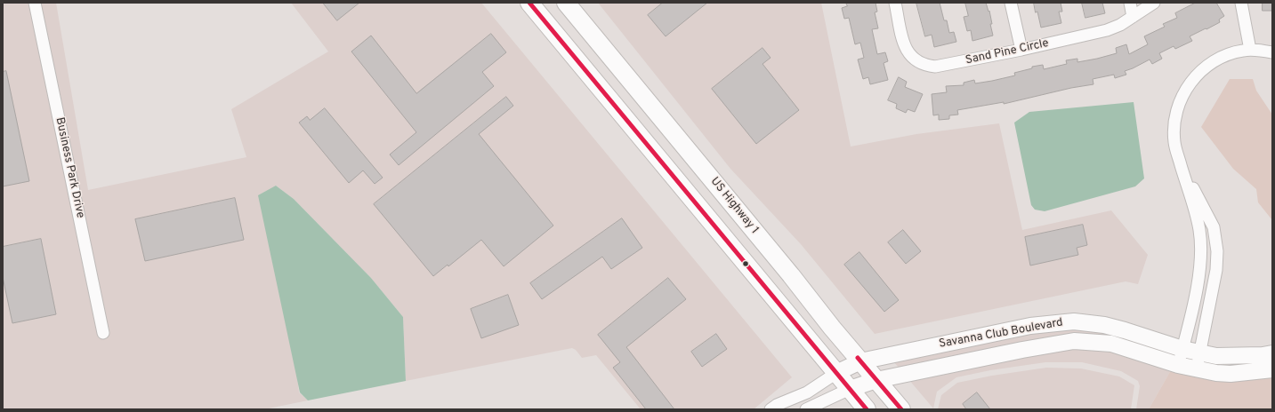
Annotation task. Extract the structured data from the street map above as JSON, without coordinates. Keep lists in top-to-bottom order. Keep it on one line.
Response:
{"streets":{"main road":["US Highway 1"],"street":["Sand Pine Circle","Business Park Drive","Savanna Club Boulevard"]},"crossings":[["US Highway 1","Savanna Club Boulevard"]]}
